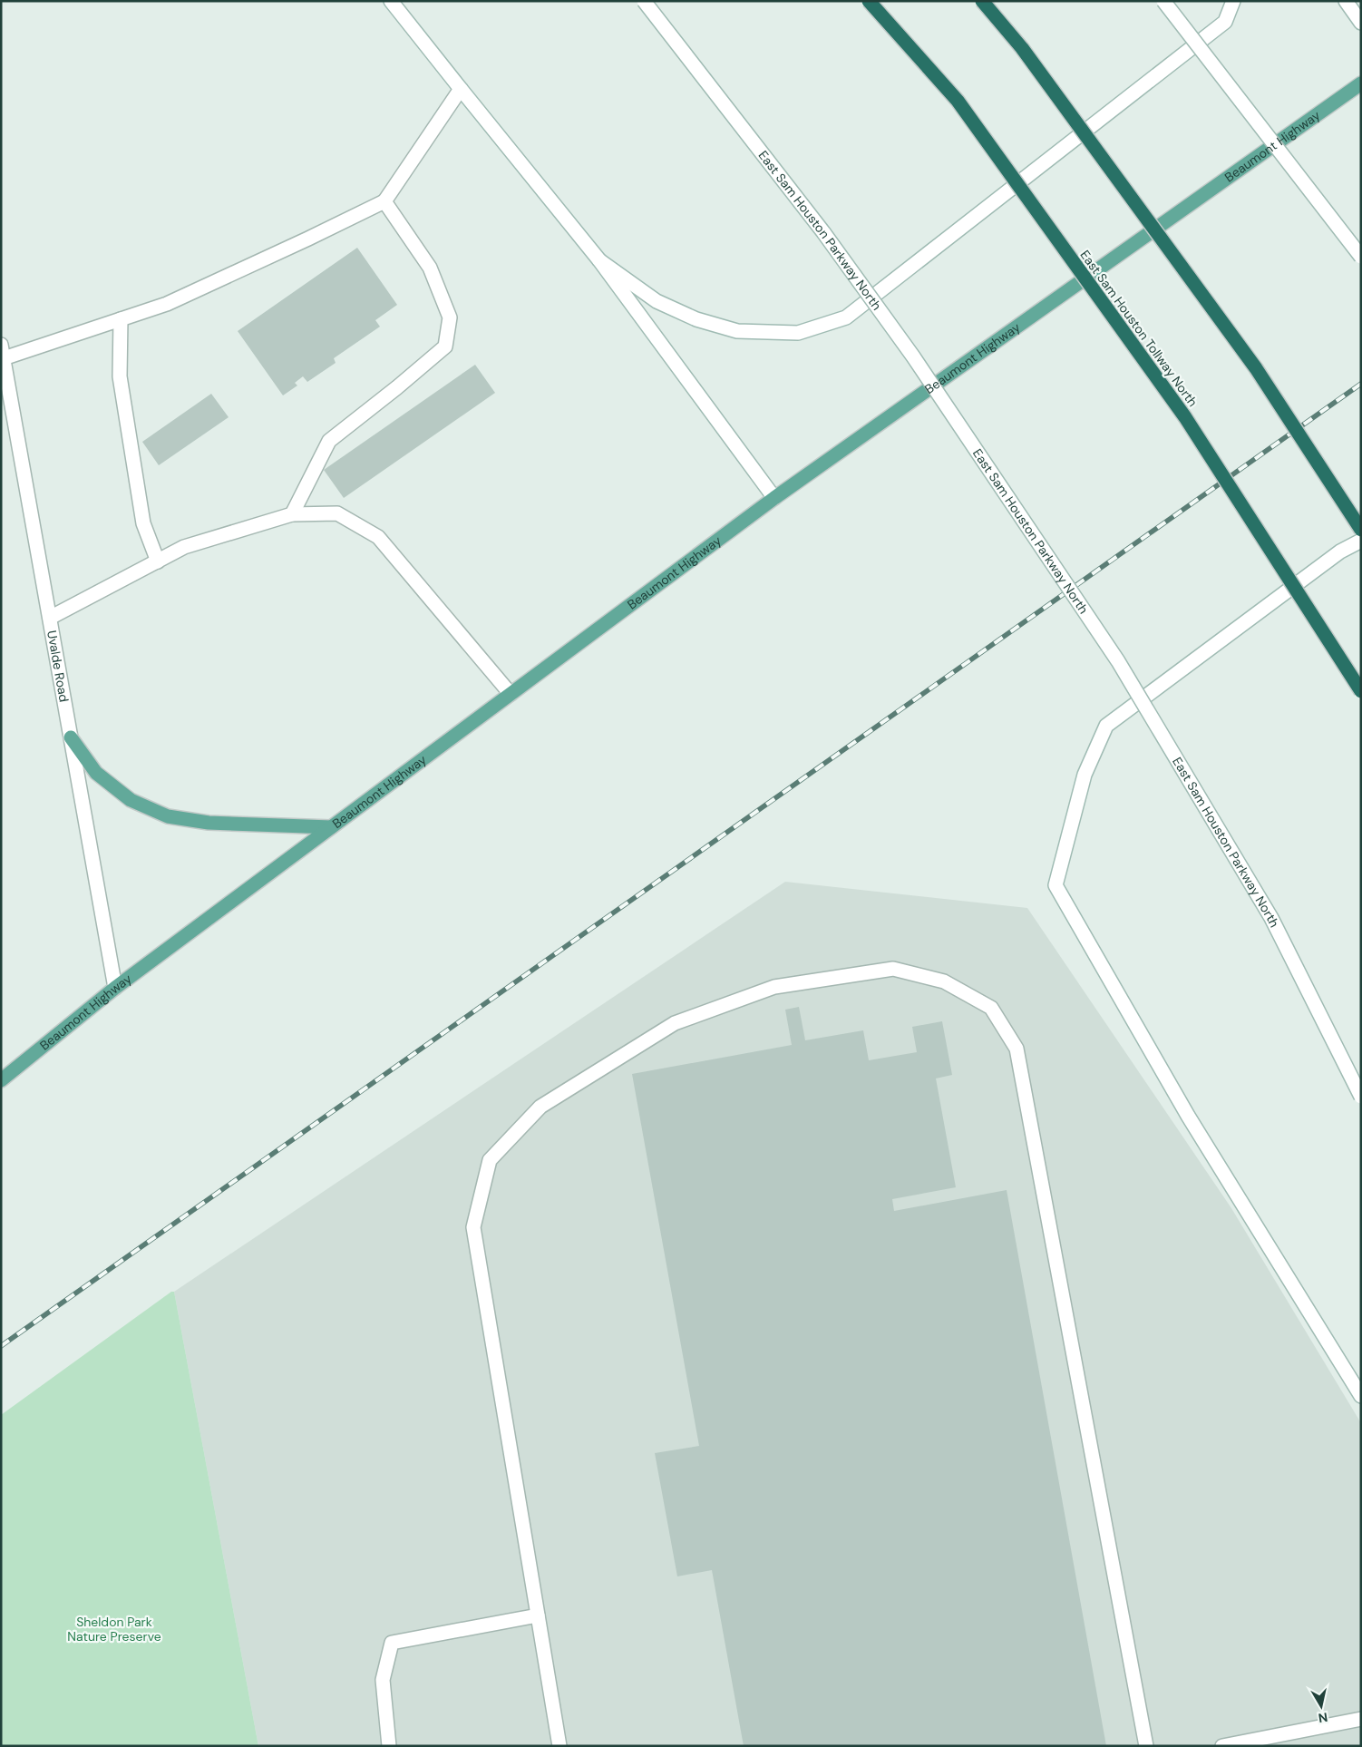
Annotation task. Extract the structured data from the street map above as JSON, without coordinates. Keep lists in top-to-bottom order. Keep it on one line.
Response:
{"streets":{"highway":["East Sam Houston Tollway North"],"main road":["Beaumont Highway","East Sam Houston Parkway North","Uvalde Road"]},"crossings":[["Beaumont Highway","Uvalde Road"]],"parks":["Sheldon Park Nature Preserve"],"north":"bottom"}
